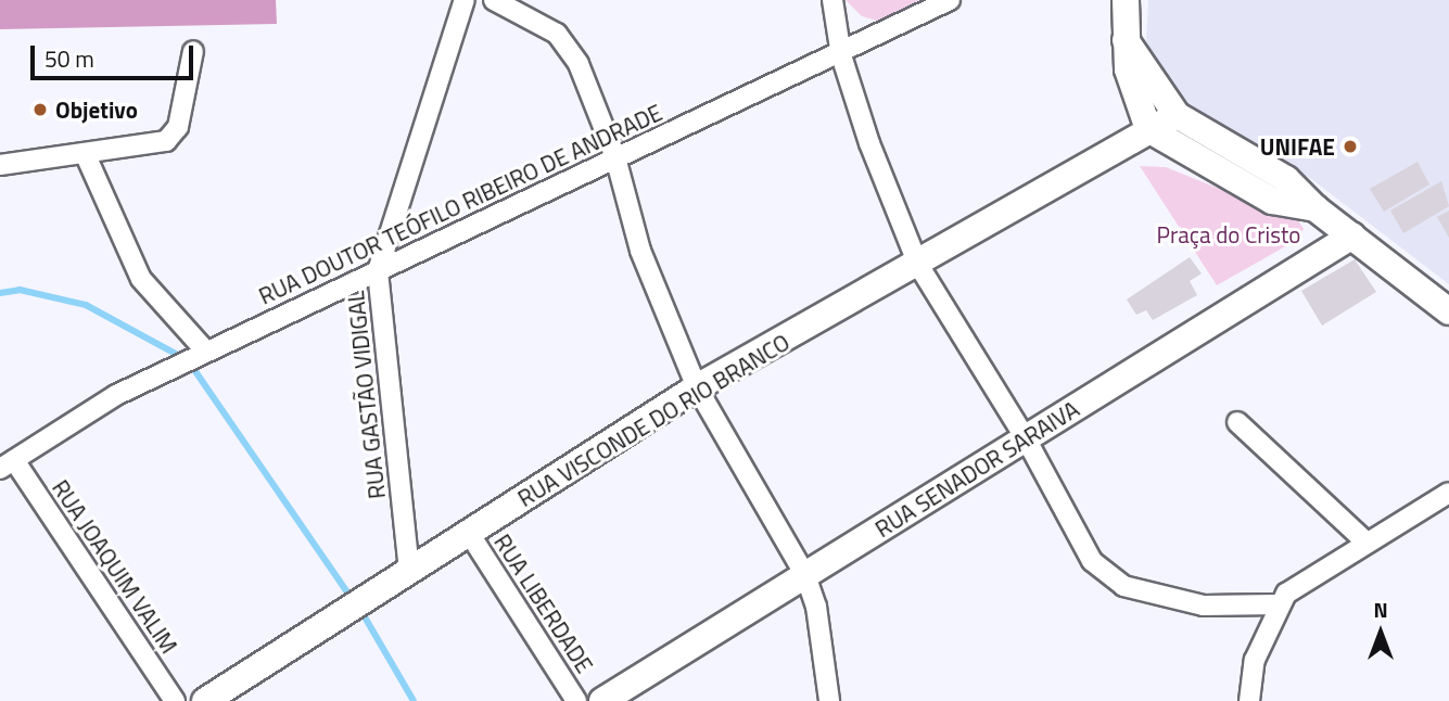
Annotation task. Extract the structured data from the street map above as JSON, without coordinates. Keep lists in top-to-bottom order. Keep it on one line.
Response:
{"streets":{"main road":["RUA VISCONDE DO RIO BRANCO","RUA SENADOR SARAIVA"],"street":["RUA DOUTOR TEÓFILO RIBEIRO DE ANDRADE","RUA GASTÃO VIDIGAL","RUA JOAQUIM VALIM","RUA LIBERDADE"]},"crossings":[["RUA DOUTOR TEÓFILO RIBEIRO DE ANDRADE","RUA GASTÃO VIDIGAL"],["RUA DOUTOR TEÓFILO RIBEIRO DE ANDRADE","RUA JOAQUIM VALIM"],["RUA GASTÃO VIDIGAL","RUA VISCONDE DO RIO BRANCO"],["RUA VISCONDE DO RIO BRANCO","RUA LIBERDADE"]],"parks":["Praça do Cristo"],"places":["Objetivo","UNIFAE"],"scale_bar":"50 m","north":"top"}
